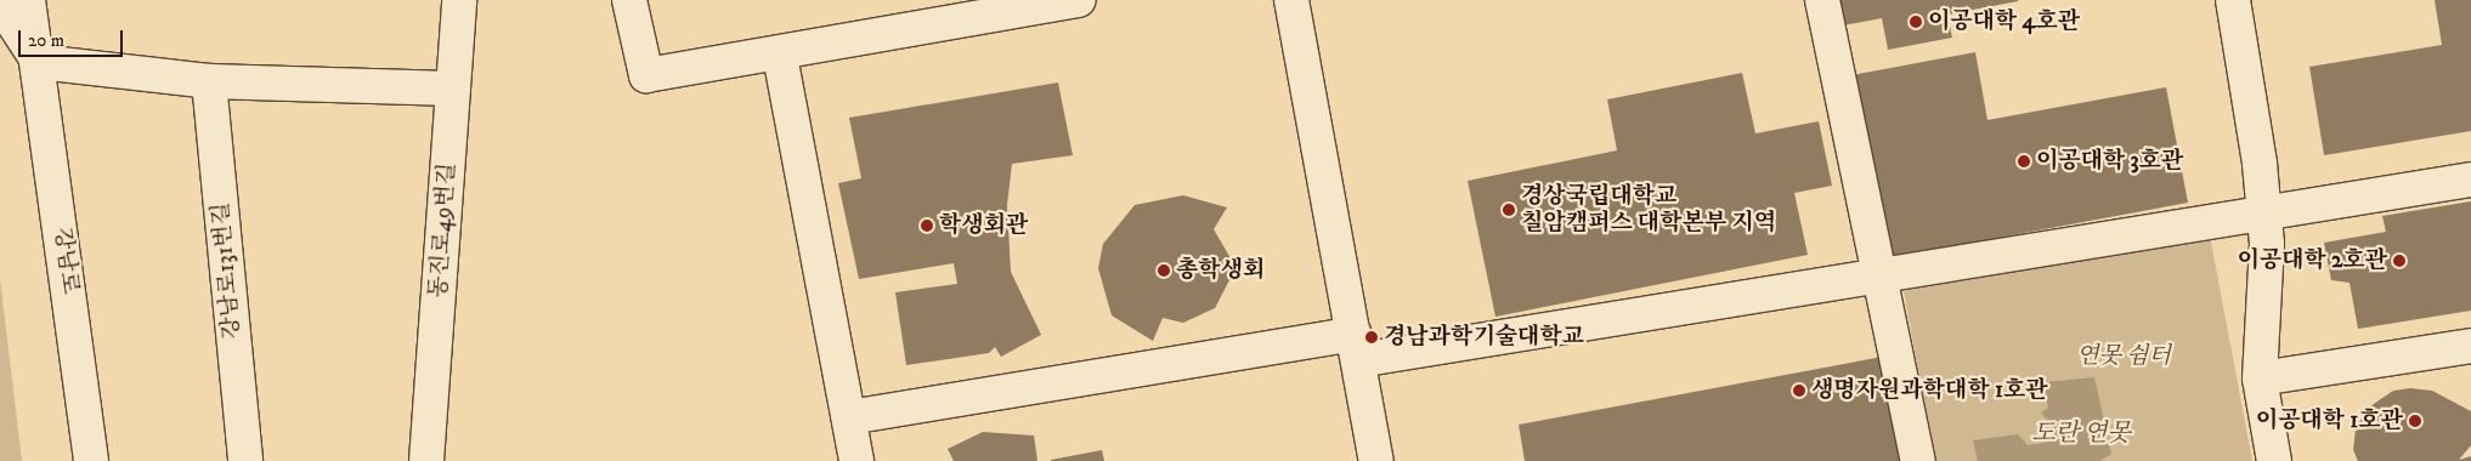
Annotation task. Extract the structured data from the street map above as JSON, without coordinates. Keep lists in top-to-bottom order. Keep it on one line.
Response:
{"streets":{"street":["동진로49번길","강남로","강남로131번길"]},"water":["도란 연못"],"parks":["연못 쉼터"],"places":["이공대학 4호관","이공대학 3호관","경상국립대학교 칠암캠퍼스 대학본부 지역","학생회관","이공대학 2호관","총학생회","경남과학기술대학교","생명자원과학대학 1호관","이공대학 1호관"],"scale_bar":"20 m"}
